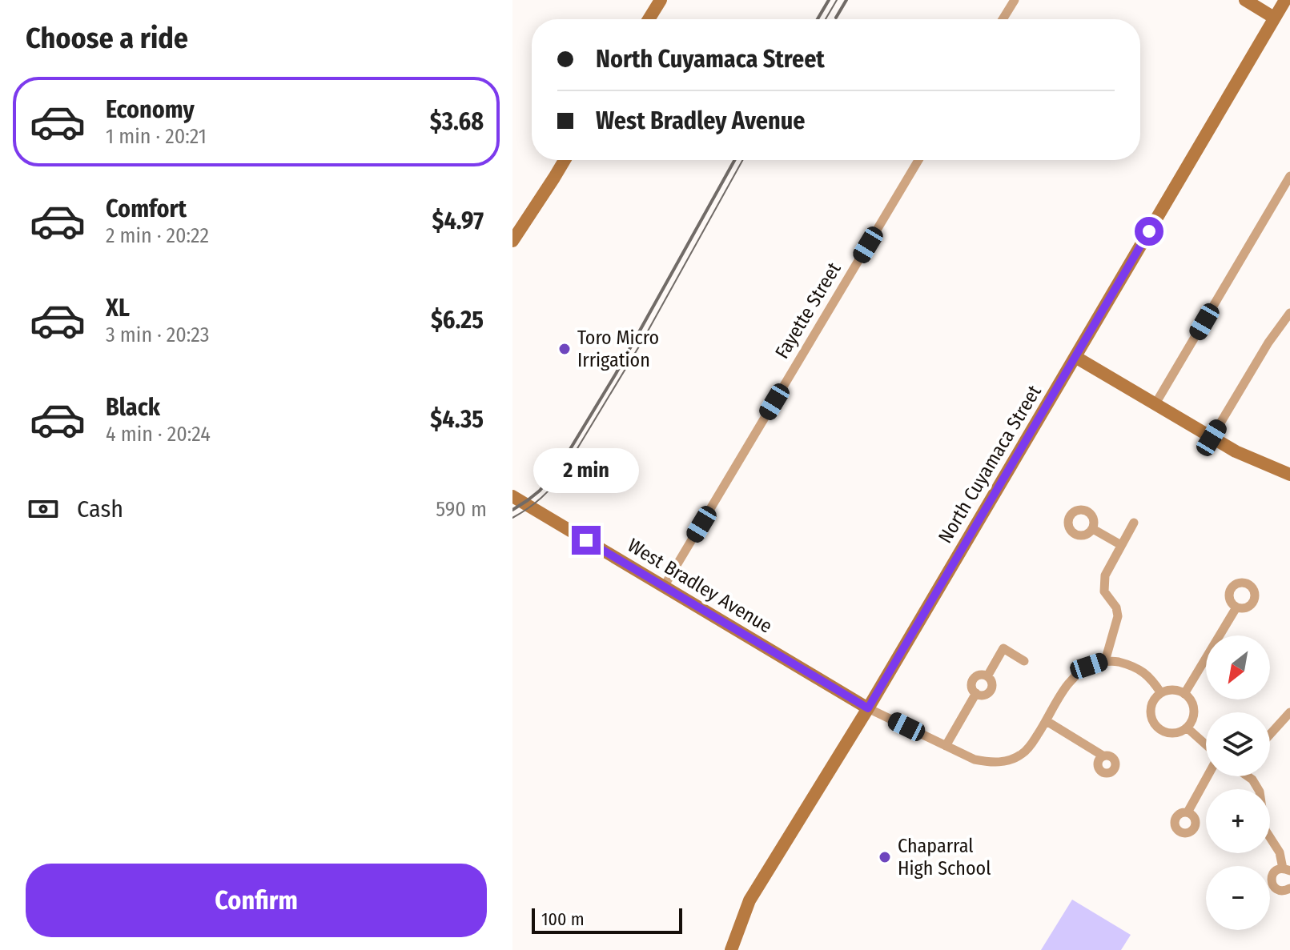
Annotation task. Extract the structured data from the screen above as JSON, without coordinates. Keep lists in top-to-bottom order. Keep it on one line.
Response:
{"streets":{"main road":["North Cuyamaca Street","West Bradley Avenue"],"street":["Fayette Street"]},"crossings":[["Fayette Street","West Bradley Avenue"],["North Cuyamaca Street","West Bradley Avenue"]],"places":["Toro Micro Irrigation","Chaparral High School"],"scale_bar":"100 m","north":"bottom left","page":{"heading":"Choose a ride","banner":["North Cuyamaca Street","West Bradley Avenue"],"list":[{"name":"Economy","note":"1 min · 20:21","value":"$3.68"},{"name":"Comfort","note":"2 min · 20:22","value":"$4.97"},{"name":"XL","note":"3 min · 20:23","value":"$6.25"},{"name":"Black","note":"4 min · 20:24","value":"$4.35"}],"bubble":"2 min","pay":["Cash","590 m"],"map_buttons":["+","−"],"buttons":"Confirm","scale":"100 m"}}
